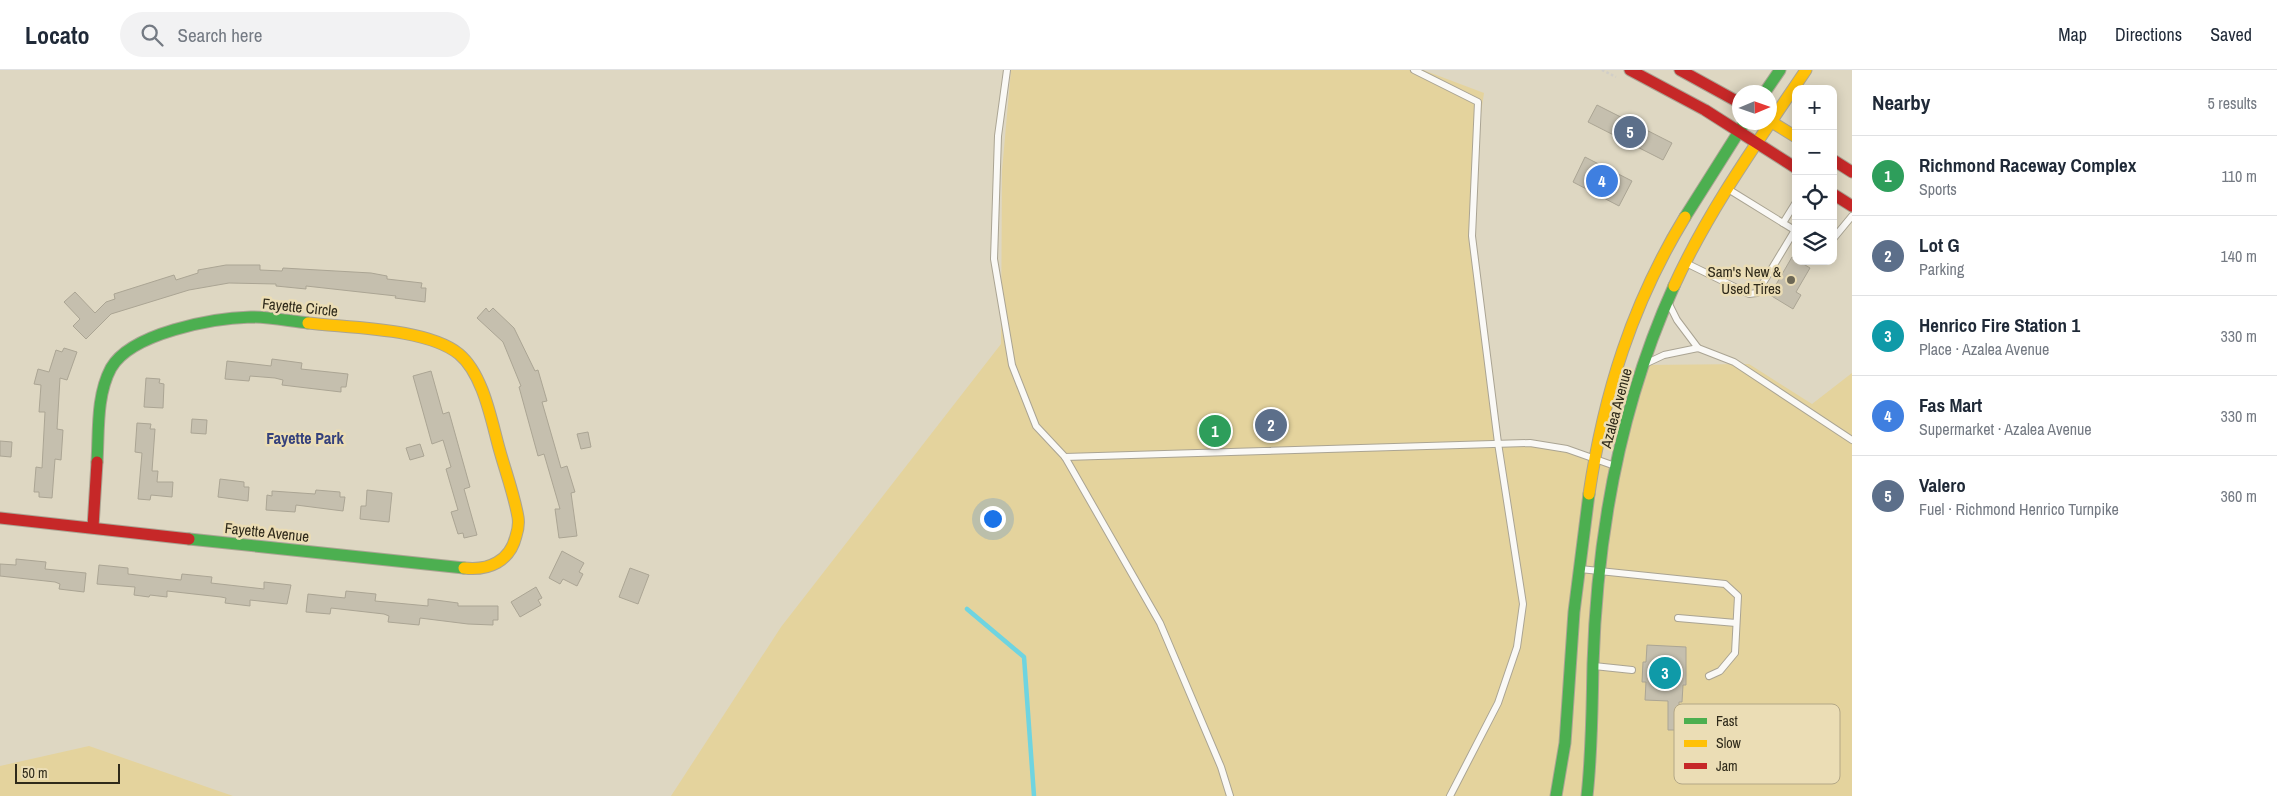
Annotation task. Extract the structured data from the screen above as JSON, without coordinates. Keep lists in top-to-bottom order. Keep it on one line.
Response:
{"streets":{"street":["Fayette Circle","Azalea Avenue","Fayette Avenue"]},"crossings":[["Fayette Circle","Fayette Avenue"]],"districts":["Fayette Park"],"places":["Sam's New & Used Tires"],"legend":["Fast","Slow","Jam"],"scale_bar":"50 m","north":"right","page":{"header":"Locato","search":"Search here","nav":["Map","Directions","Saved"],"heading":["Nearby","5 results"],"map_buttons":["+","−"],"pins":["5","4","2","1","3"],"list":[{"mark":"1","name":"Richmond Raceway Complex","note":"Sports","value":"110 m"},{"mark":"2","name":"Lot G","note":"Parking","value":"140 m"},{"mark":"3","name":"Henrico Fire Station 1","note":"Place · Azalea Avenue","value":"330 m"},{"mark":"4","name":"Fas Mart","note":"Supermarket · Azalea Avenue","value":"330 m"},{"mark":"5","name":"Valero","note":"Fuel · Richmond Henrico Turnpike","value":"360 m"}],"scale":"50 m"}}
